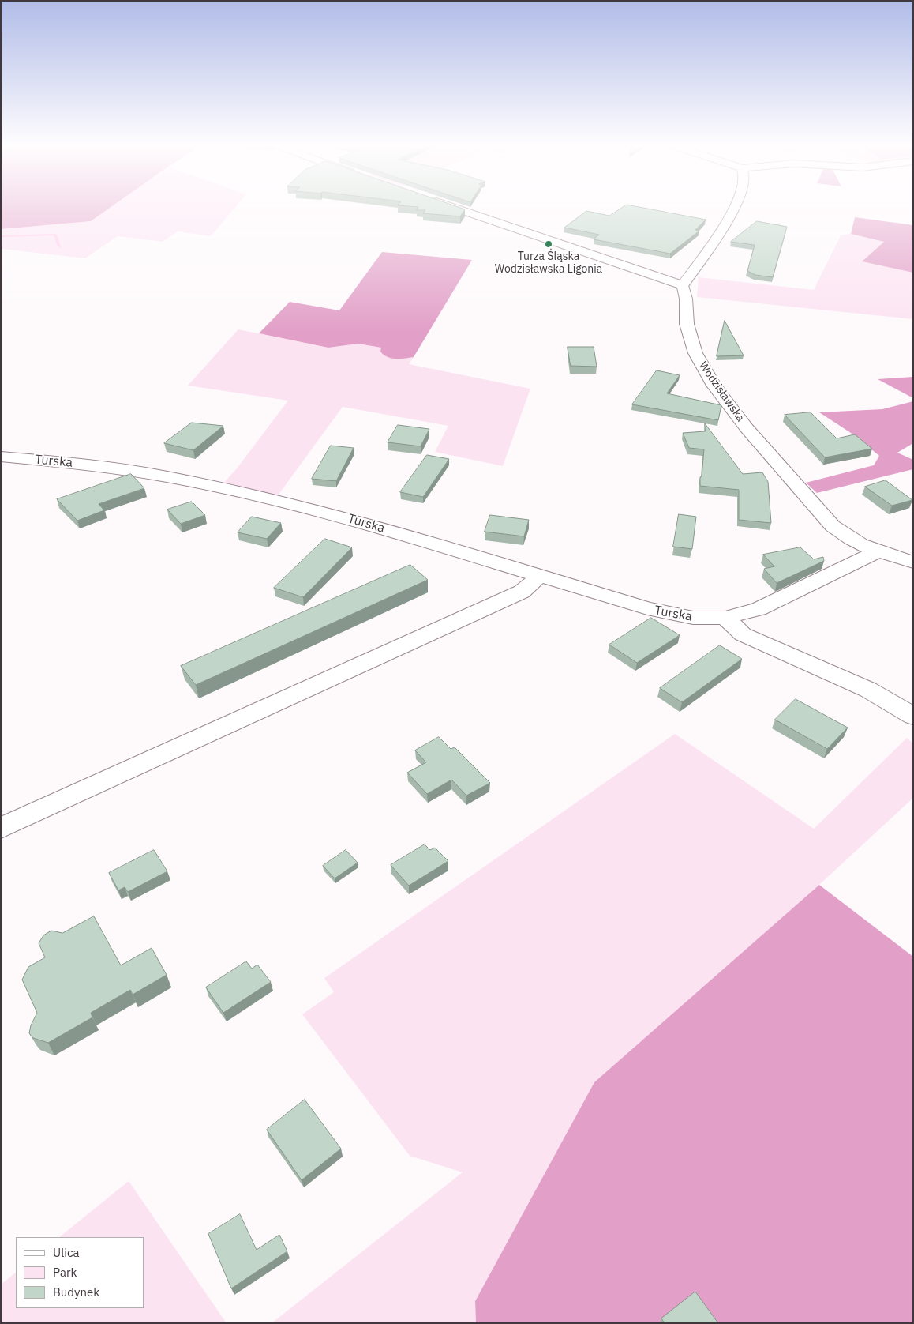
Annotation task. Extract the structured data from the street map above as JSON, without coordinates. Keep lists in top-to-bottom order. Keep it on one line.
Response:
{"streets":{"street":["Wodzisławska","Turska"]},"crossings":[["Wodzisławska","Turska"]],"places":["Turza Śląska Wodzisławska Ligonia"],"legend":["Ulica","Park","Budynek"]}
